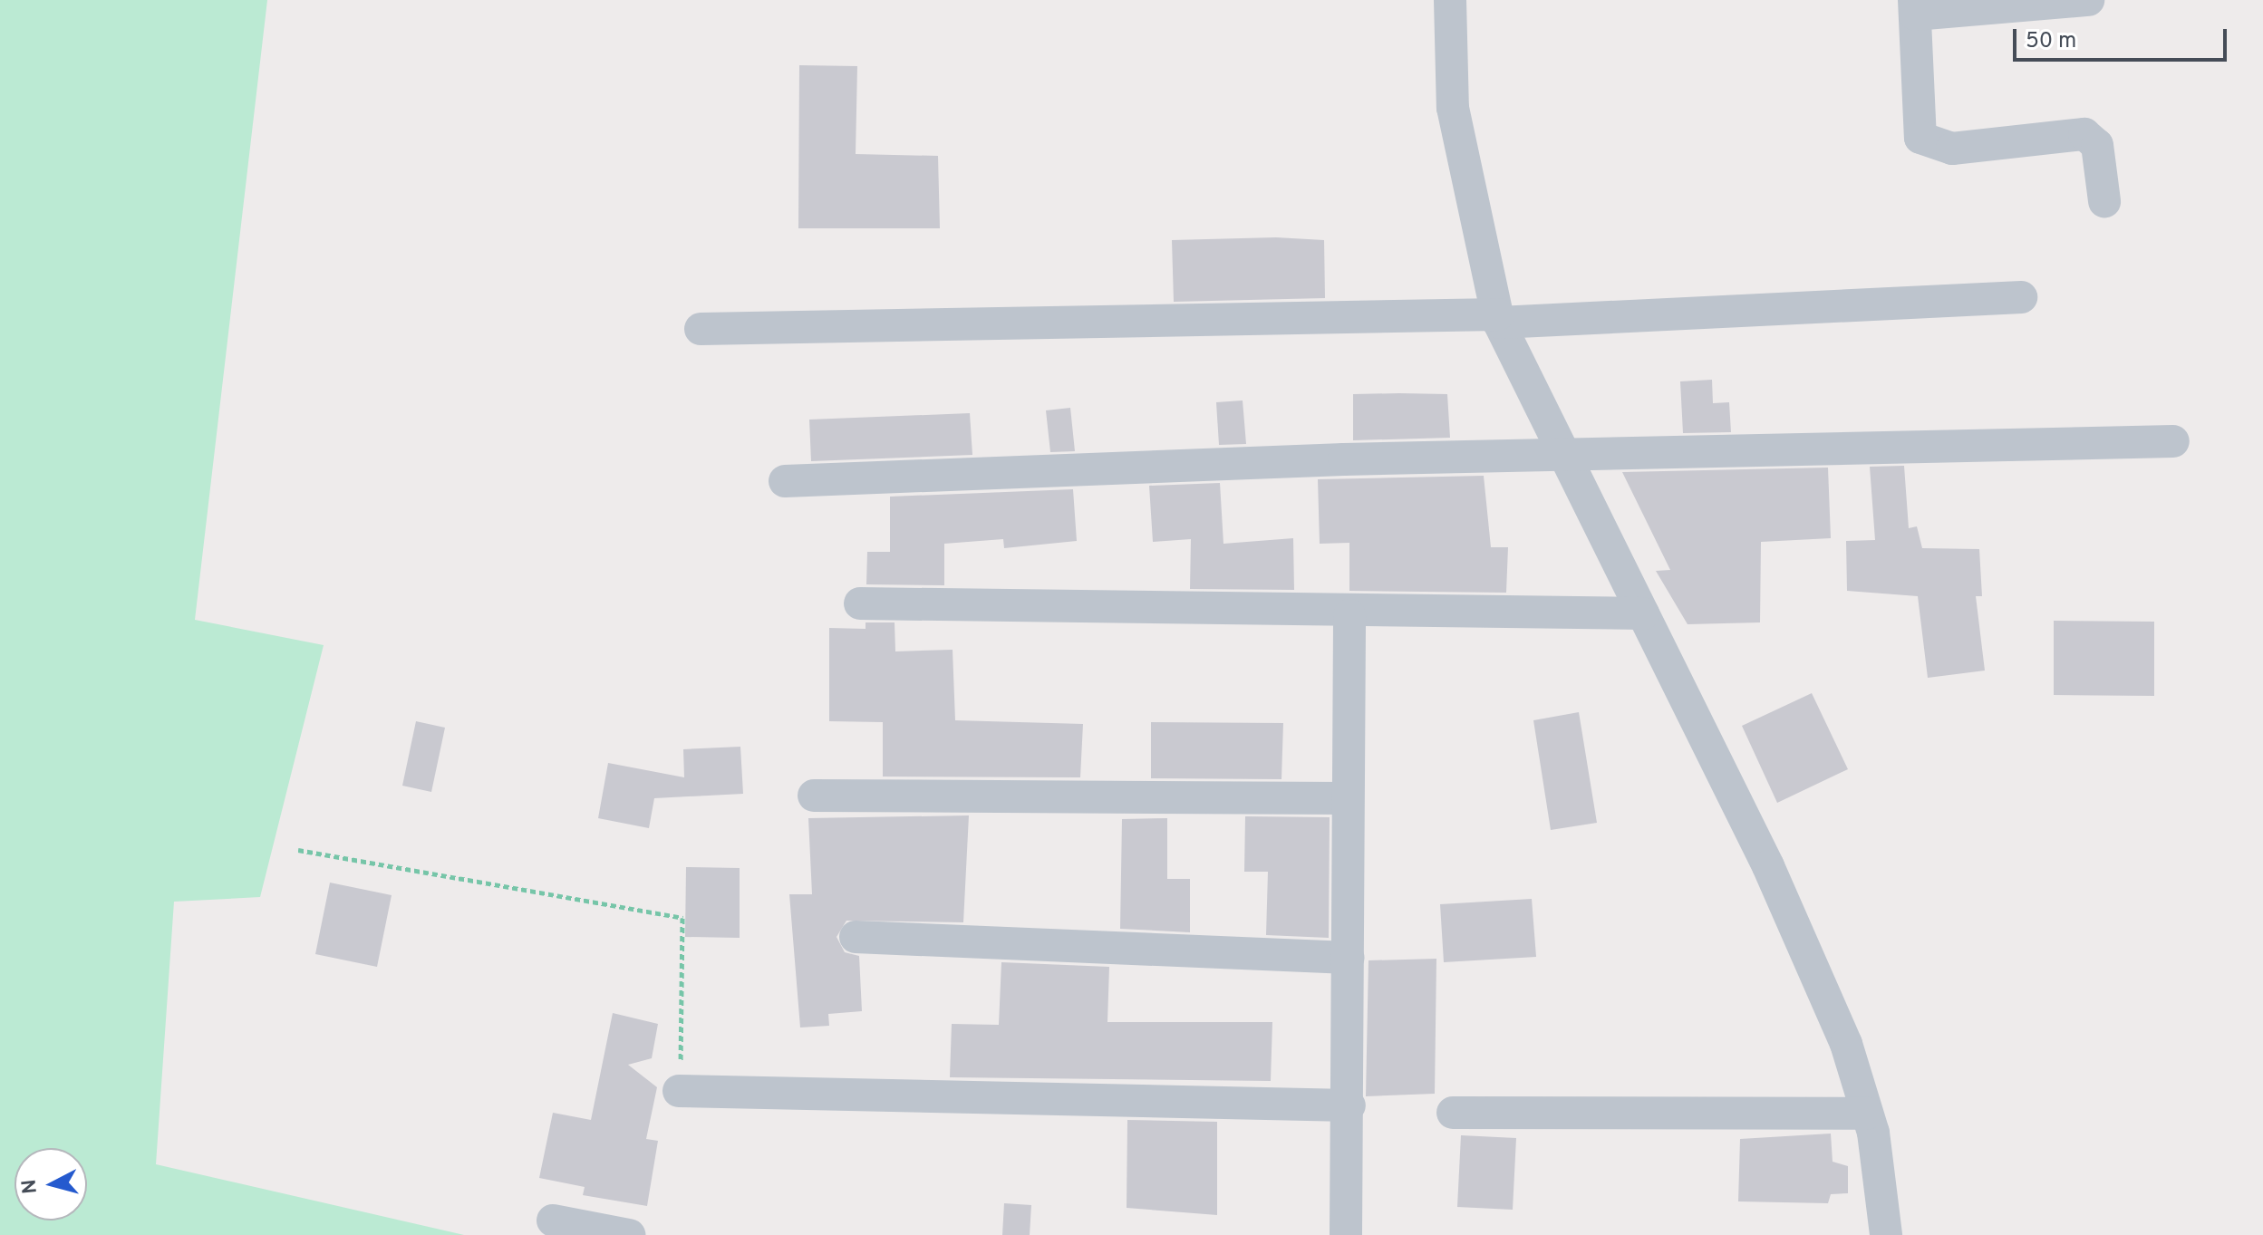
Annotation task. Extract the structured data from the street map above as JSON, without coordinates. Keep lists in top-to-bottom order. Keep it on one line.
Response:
{"scale_bar":"50 m","north":"left"}
